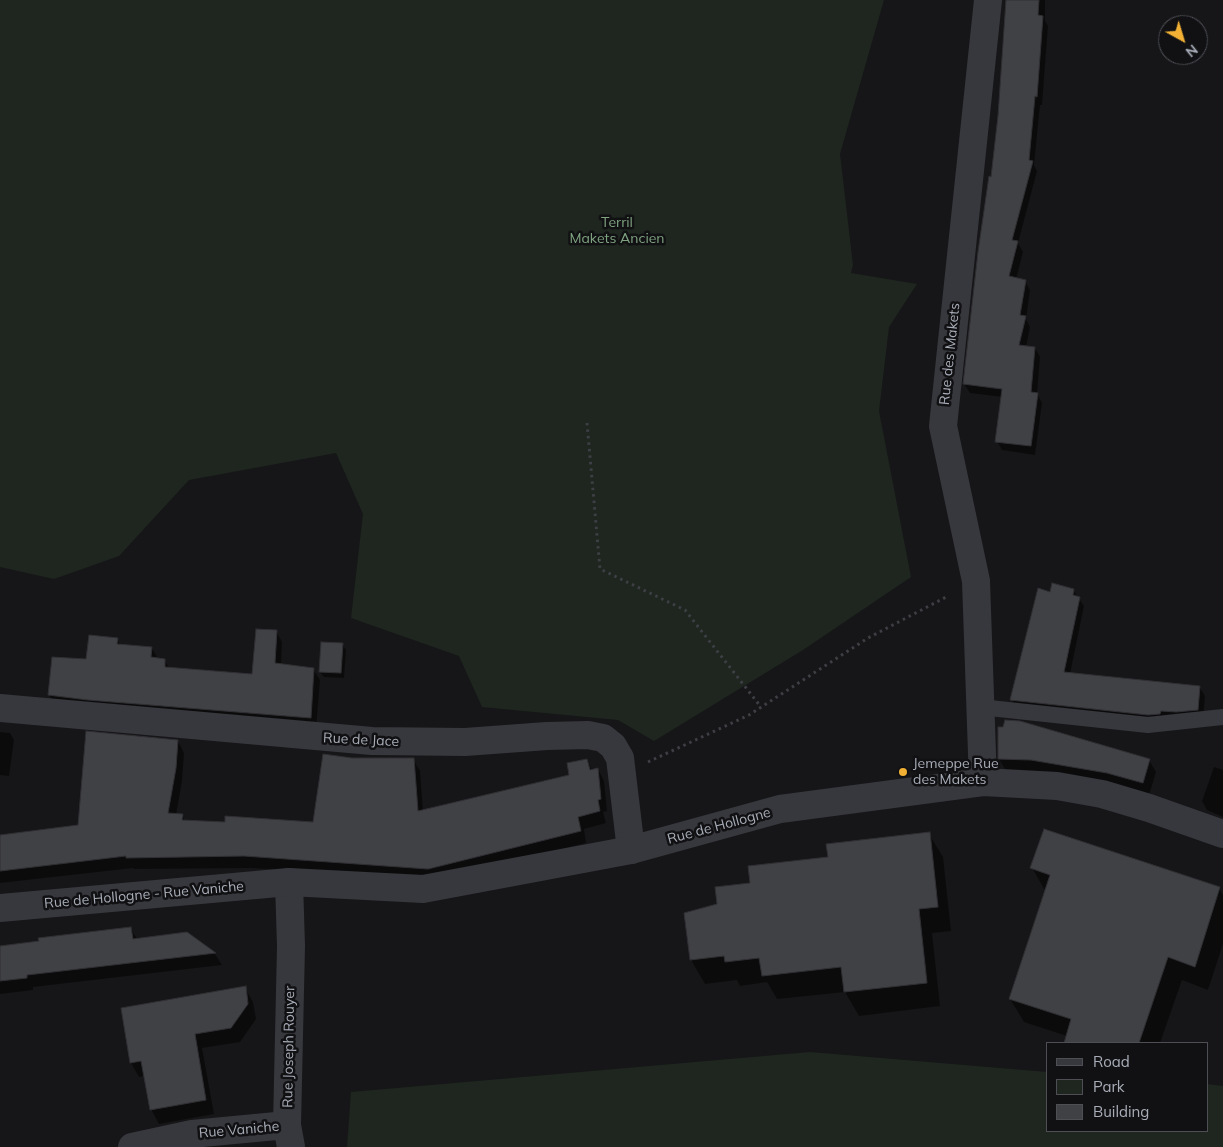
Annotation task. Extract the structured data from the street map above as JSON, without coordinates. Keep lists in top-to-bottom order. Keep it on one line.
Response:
{"streets":{"street":["Rue des Makets","Rue de Jace","Rue de Hollogne","Rue de Hollogne - Rue Vaniche","Rue Joseph Rouyer","Rue Vaniche"]},"crossings":[["Rue des Makets","Rue de Hollogne"],["Rue de Jace","Rue de Hollogne"],["Rue de Hollogne","Rue de Hollogne - Rue Vaniche"],["Rue de Hollogne","Rue Joseph Rouyer"],["Rue de Hollogne - Rue Vaniche","Rue Joseph Rouyer"],["Rue Joseph Rouyer","Rue Vaniche"]],"parks":["Terril Makets Ancien"],"places":["Jemeppe Rue des Makets"],"legend":["Road","Park","Building"],"north":"bottom right"}
